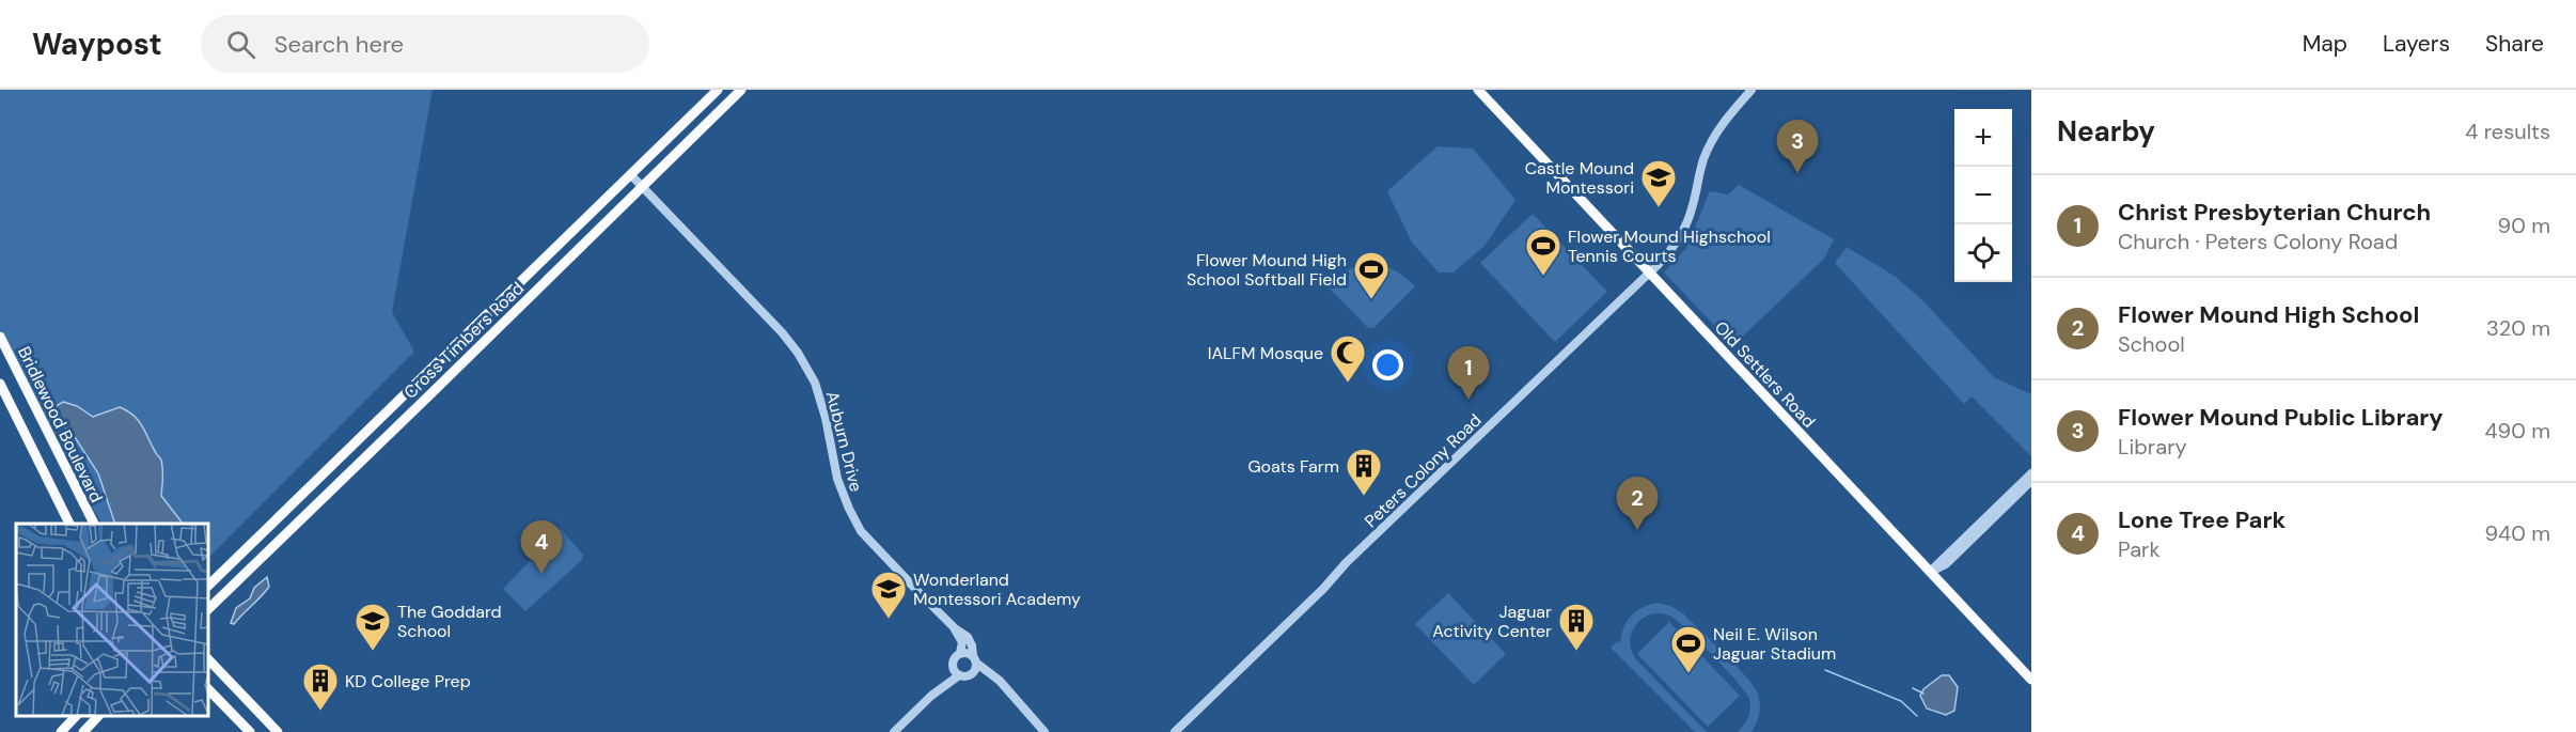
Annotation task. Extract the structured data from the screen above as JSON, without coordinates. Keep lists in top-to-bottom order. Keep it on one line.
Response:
{"streets":{"main road":["Cross Timbers Road","Old Settlers Road","Bridlewood Boulevard"],"street":["Auburn Drive","Peters Colony Road"]},"crossings":[["Cross Timbers Road","Auburn Drive"],["Old Settlers Road","Peters Colony Road"]],"places":{"school or university":["Castle Mound Montessori","Wonderland Montessori Academy","The Goddard School"],"sports":["Flower Mound Highschool Tennis Courts","Flower Mound High School Softball Field","Neil E. Wilson Jaguar Stadium"],"mosque":["IALFM Mosque"],"building":["Goats Farm","Jaguar Activity Center","KD College Prep"]},"page":{"header":"Waypost","search":"Search here","nav":["Map","Layers","Share"],"heading":["Nearby","4 results"],"map_buttons":["+","−"],"pins":["3","1","2","4"],"list":[{"mark":"1","name":"Christ Presbyterian Church","note":"Church · Peters Colony Road","value":"90 m"},{"mark":"2","name":"Flower Mound High School","note":"School","value":"320 m"},{"mark":"3","name":"Flower Mound Public Library","note":"Library","value":"490 m"},{"mark":"4","name":"Lone Tree Park","note":"Park","value":"940 m"}]}}
